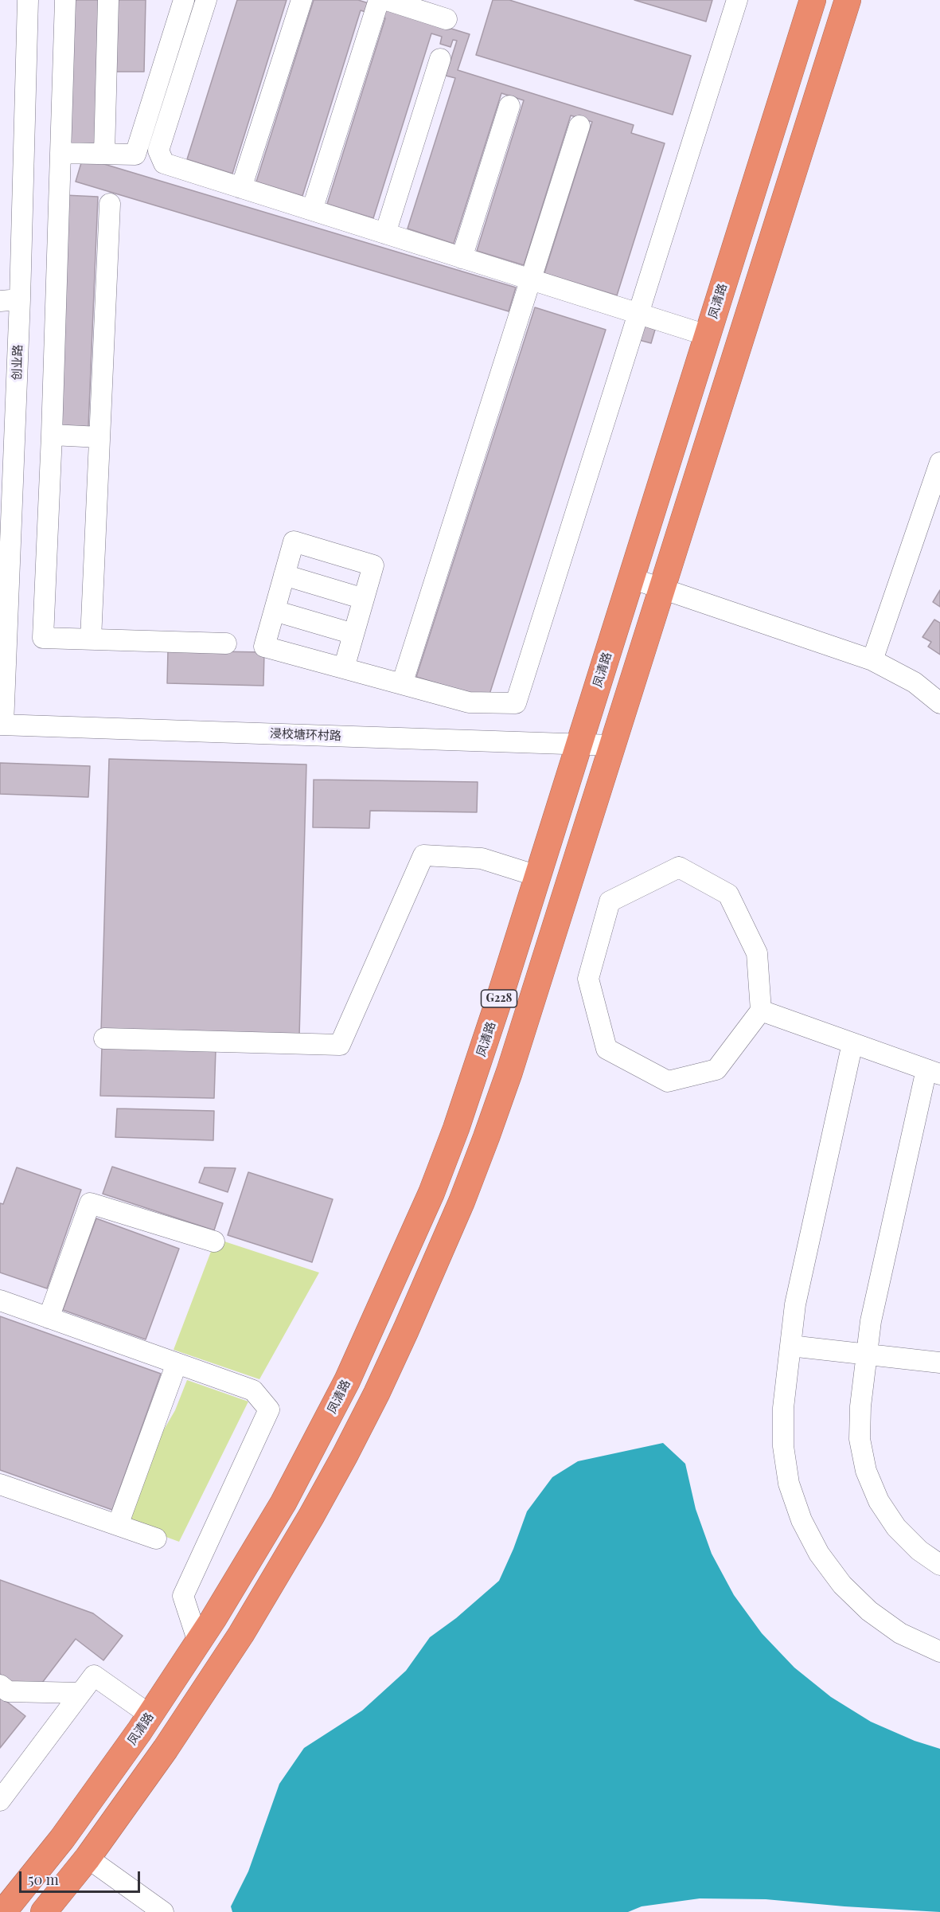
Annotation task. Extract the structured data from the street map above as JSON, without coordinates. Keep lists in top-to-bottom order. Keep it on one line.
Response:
{"streets":{"highway":["凤清路","G228"],"street":["创业路","浸校塘环村路"]},"crossings":[["凤清路","浸校塘环村路"],["创业路","浸校塘环村路"],["浸校塘环村路","G228"]],"scale_bar":"50 m"}
